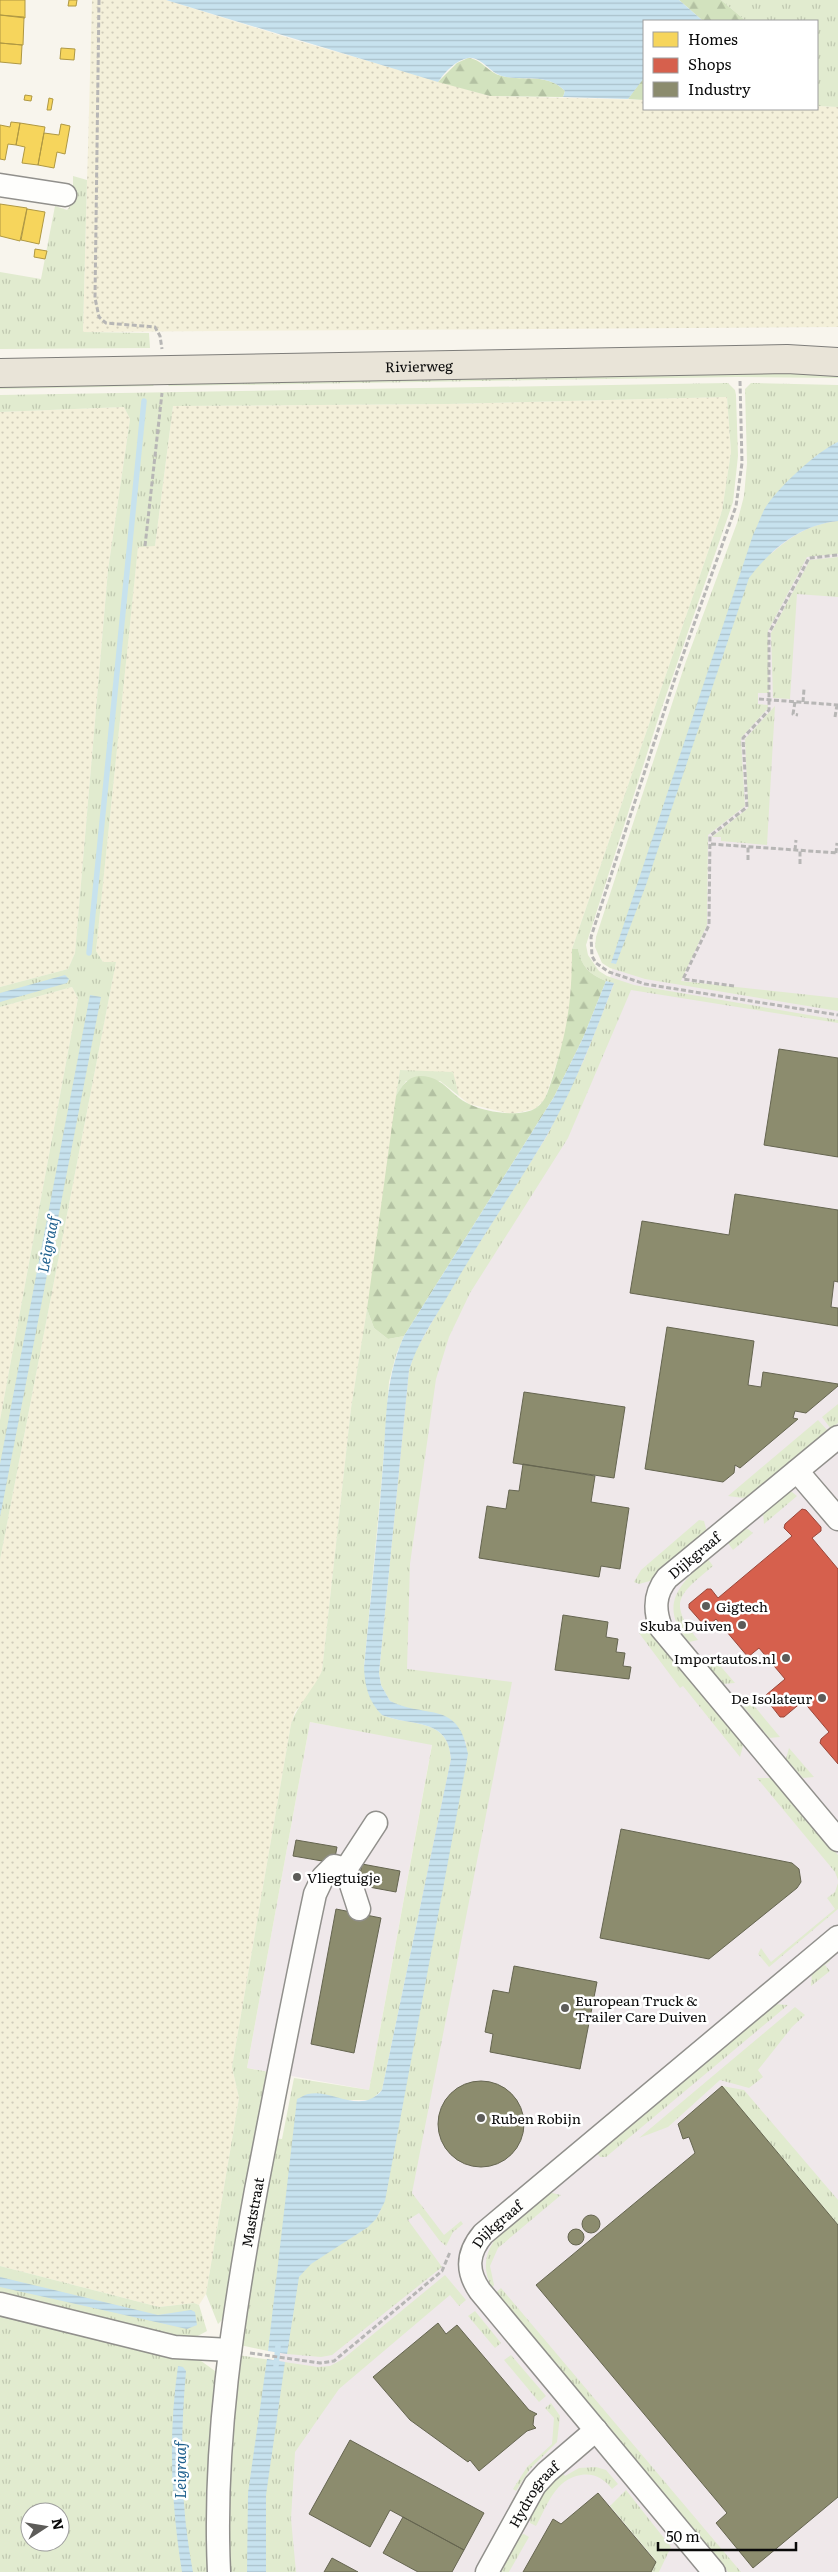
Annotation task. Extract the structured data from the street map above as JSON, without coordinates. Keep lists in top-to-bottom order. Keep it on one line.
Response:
{"streets":{"main road":["Rivierweg"],"street":["Dijkgraaf","Maststraat","Hydrograaf"]},"crossings":[["Dijkgraaf","Hydrograaf"]],"water":["Leigraaf"],"places":["Gigtech","Skuba Duiven","Importautos.nl","De Isolateur","Vliegtuigje","European Truck & Trailer Care Duiven","Ruben Robijn"],"legend":["Homes","Shops","Industry"],"scale_bar":"50 m","north":"right"}
